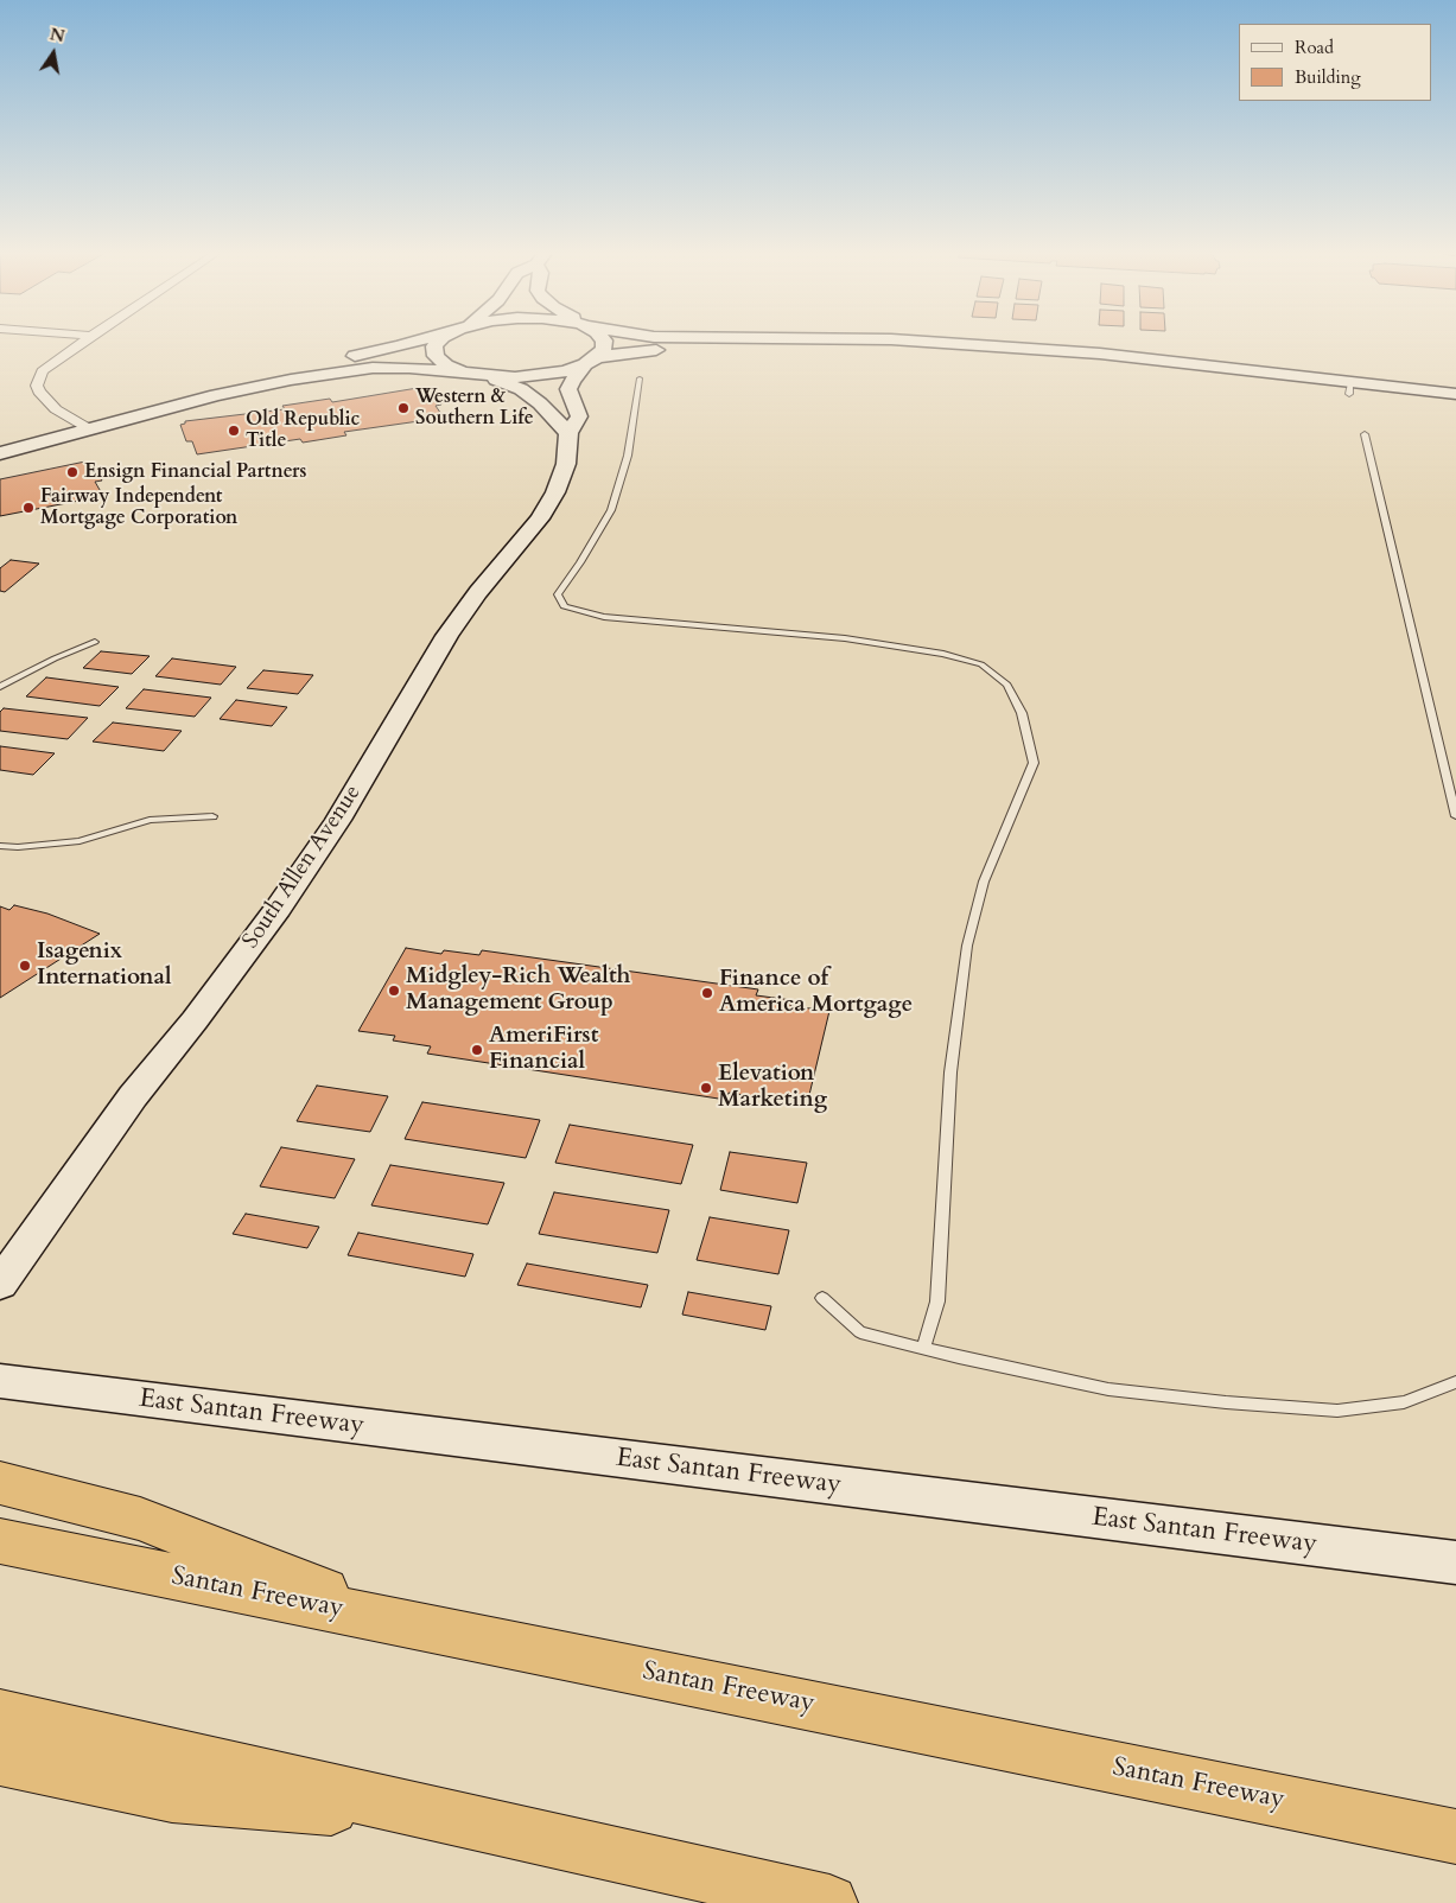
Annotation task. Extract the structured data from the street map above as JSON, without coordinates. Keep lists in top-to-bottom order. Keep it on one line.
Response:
{"streets":{"highway":["Santan Freeway"],"street":["South Allen Avenue","East Santan Freeway"]},"places":["Western & Southern Life","Old Republic Title","Ensign Financial Partners","Fairway Independent Mortgage Corporation","Isagenix International","Midgley-Rich Wealth Management Group","Finance of America Mortgage","AmeriFirst Financial","Elevation Marketing"],"legend":["Road","Building"],"north":"top"}
